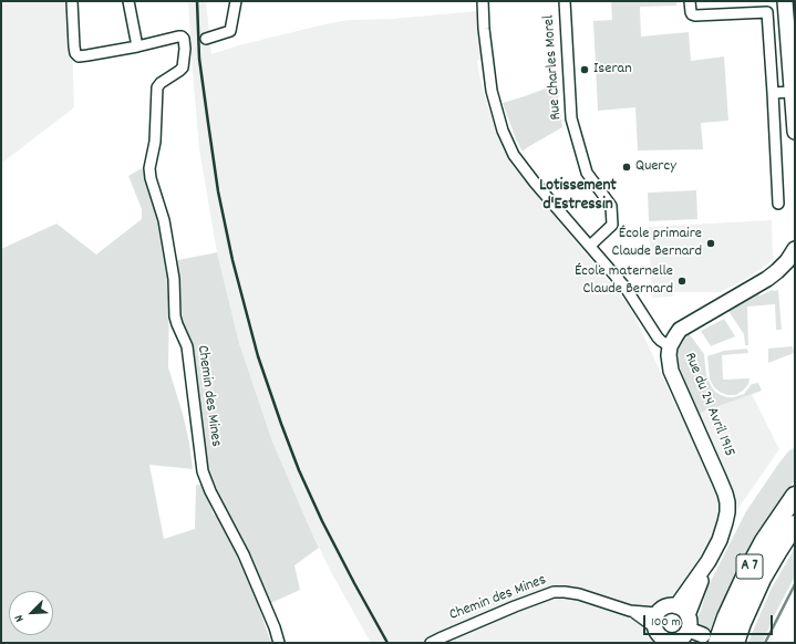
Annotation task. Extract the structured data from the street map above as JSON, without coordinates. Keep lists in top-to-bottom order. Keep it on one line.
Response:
{"streets":{"highway":["A 7"],"main road":["Rue du 24 Avril 1915"],"street":["Rue Charles Morel","Chemin des Mines"]},"crossings":[["Rue Charles Morel","Rue du 24 Avril 1915"],["Chemin des Mines","Rue du 24 Avril 1915"]],"districts":["Lotissement d'Estressin"],"places":["Iseran","Quercy","École primaire Claude Bernard","École maternelle Claude Bernard"],"scale_bar":"100 m","north":"bottom left"}
